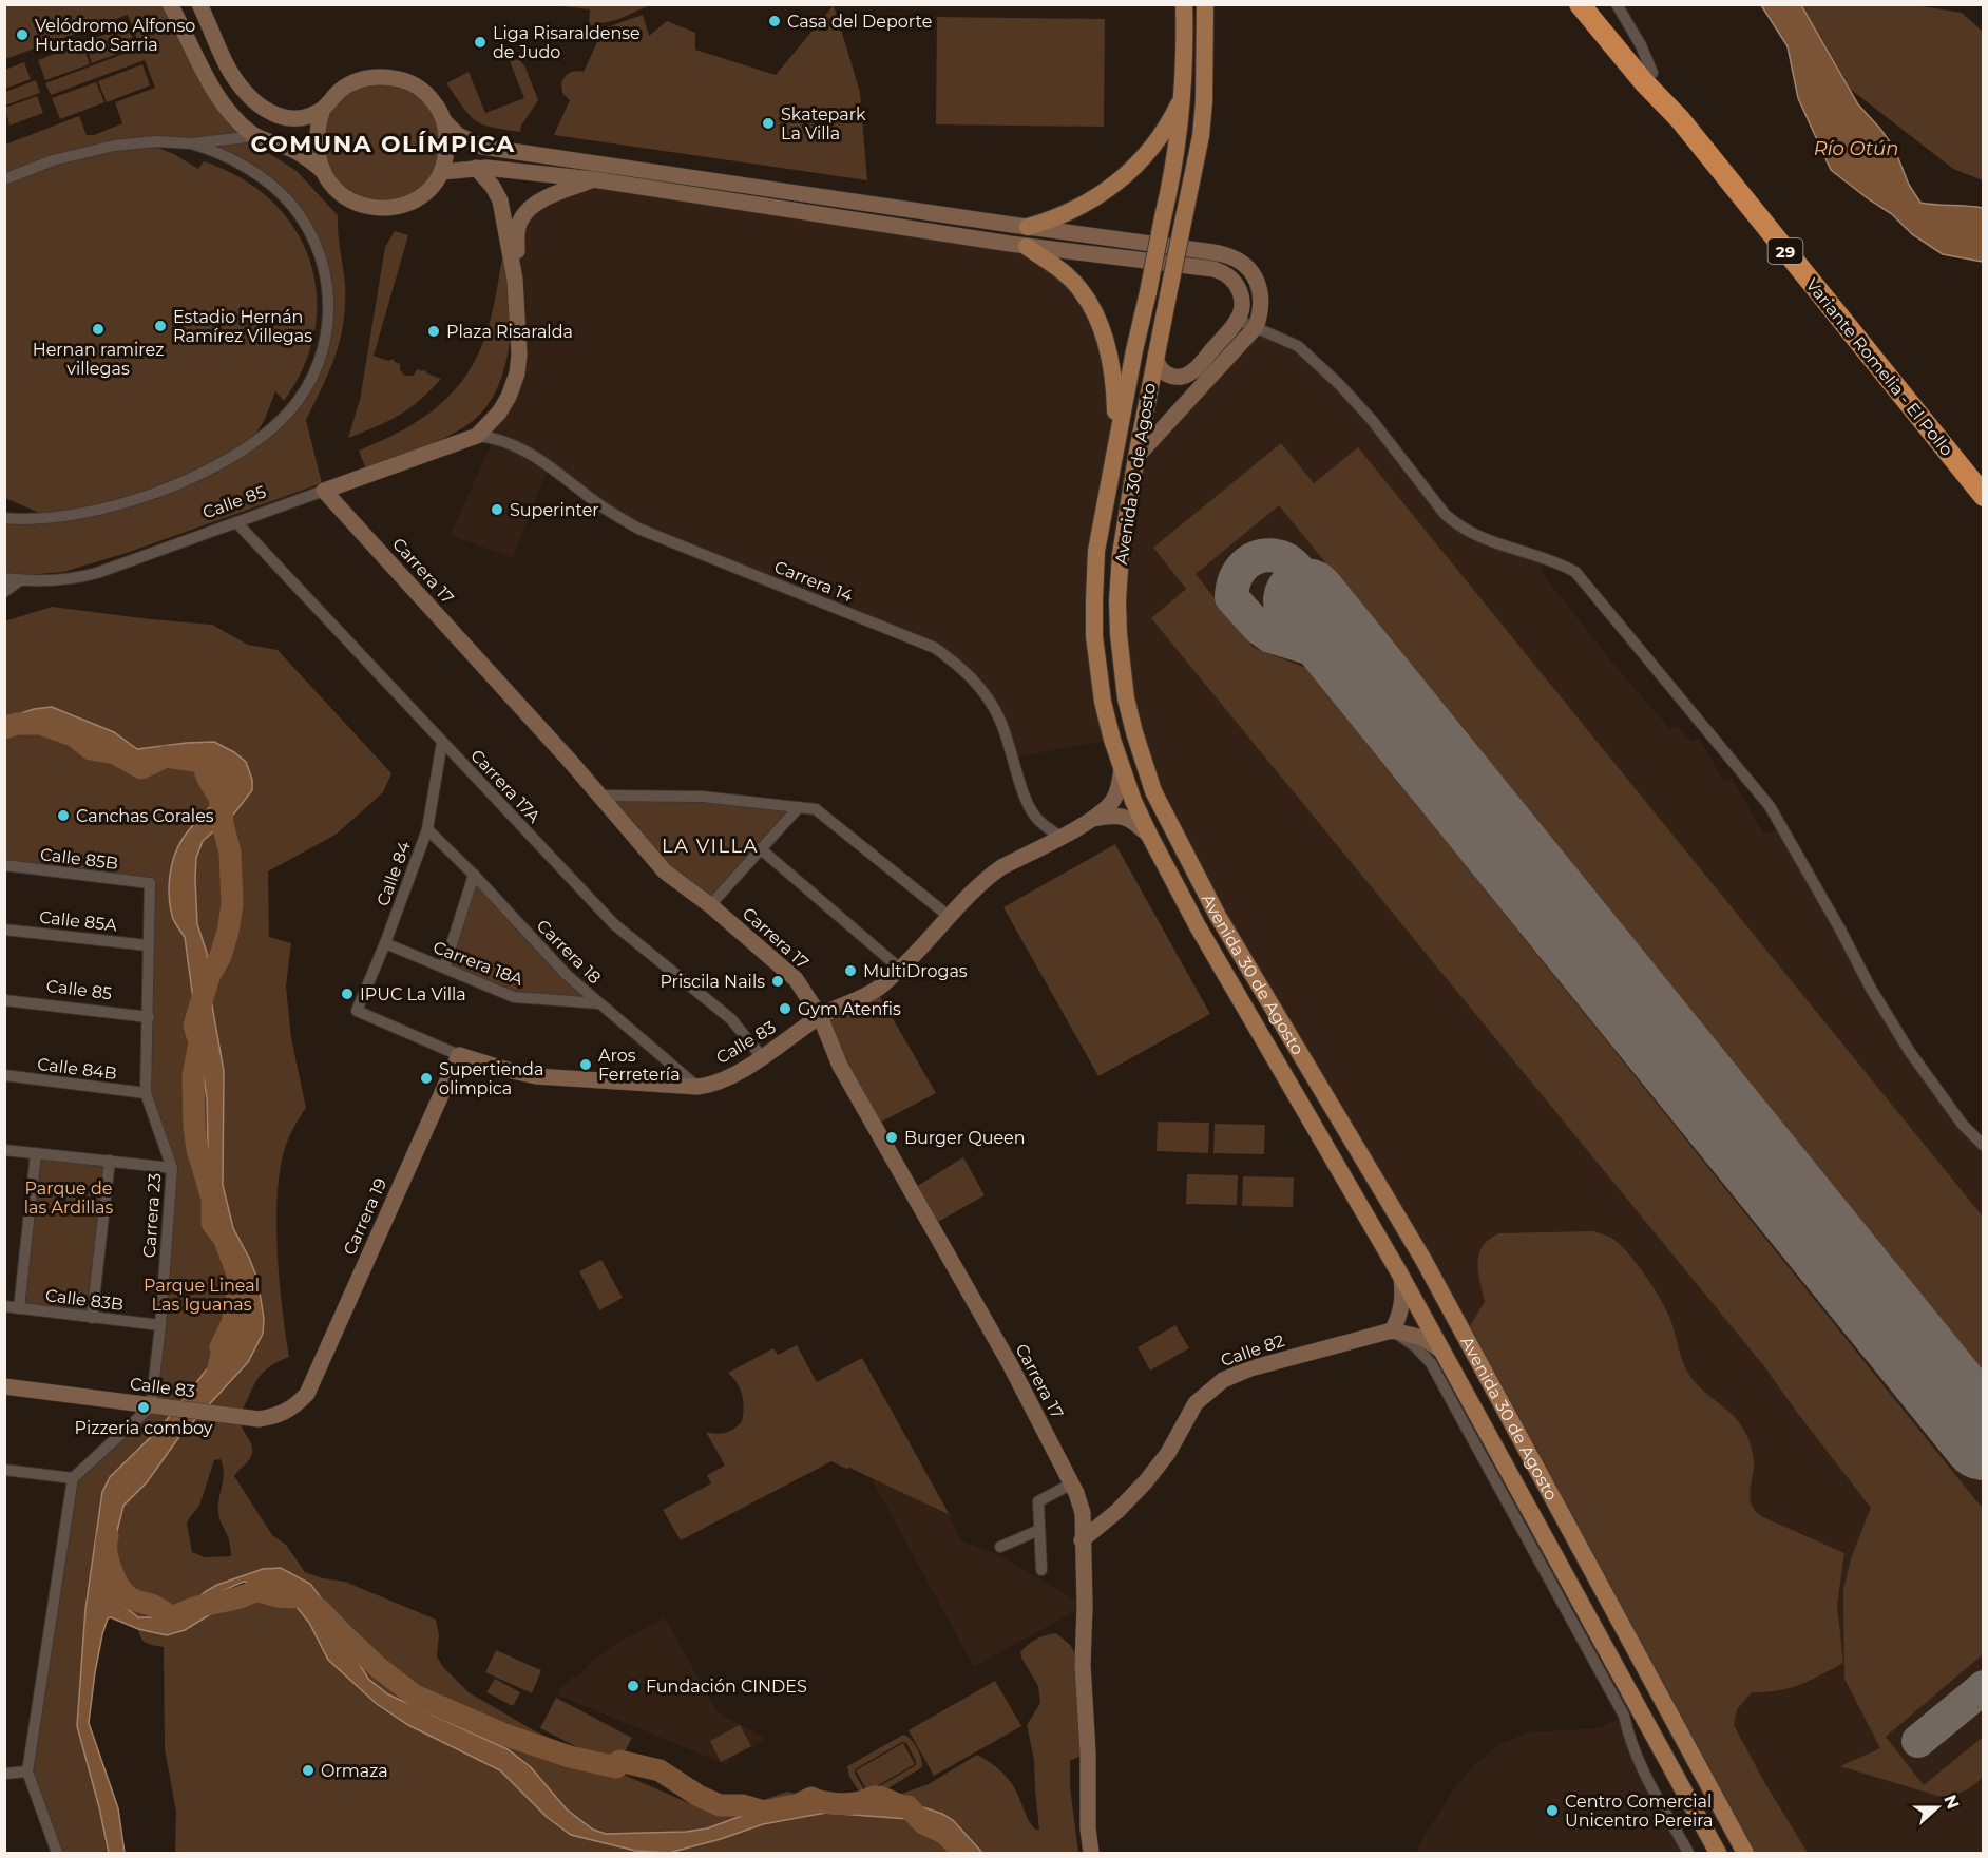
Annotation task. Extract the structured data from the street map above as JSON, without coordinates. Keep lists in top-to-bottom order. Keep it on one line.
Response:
{"streets":{"highway":["29","Variante Romelia - El Pollo"],"main road":["Avenida 30 de Agosto"],"street":["Calle 85","Carrera 17","Carrera 14","Carrera 17A","Calle 85B","Calle 84","Calle 85A","Carrera 18","Carrera 18A","Calle 83","Calle 84B","Carrera 23","Carrera 19","Calle 83B","Calle 82"]},"crossings":[["Avenida 30 de Agosto","Calle 83"],["Avenida 30 de Agosto","Calle 82"],["Calle 85","Carrera 17"],["Calle 85","Carrera 14"],["Calle 85","Carrera 17A"],["Calle 85","Carrera 23"],["Carrera 17","Calle 83"],["Carrera 17","Calle 82"],["Carrera 14","Calle 83"],["Carrera 17A","Calle 84"],["Carrera 17A","Calle 83"],["Calle 85B","Carrera 23"],["Calle 84","Carrera 18"],["Calle 84","Carrera 18A"],["Calle 84","Calle 83"],["Calle 85A","Carrera 23"],["Carrera 18","Carrera 18A"],["Carrera 18","Calle 83"],["Calle 83","Carrera 23"],["Calle 83","Carrera 19"],["Calle 84B","Carrera 23"],["Carrera 23","Calle 83B"]],"districts":["COMUNA OLÍMPICA","LA VILLA"],"water":["Río Otún"],"parks":["Parque de las Ardillas","Parque Lineal Las Iguanas"],"places":["Casa del Deporte","Velódromo Alfonso Hurtado Sarria","Liga Risaraldense de Judo","Skatepark La Villa","Estadio Hernán Ramírez Villegas","Hernan ramirez villegas","Plaza Risaralda","Superinter","Canchas Corales","MultiDrogas","Priscila Nails","IPUC La Villa","Gym Atenfis","Aros Ferretería","Supertienda olimpica","Burger Queen","Pizzeria comboy","Fundación CINDES","Ormaza","Centro Comercial Unicentro Pereira"],"north":"right"}
